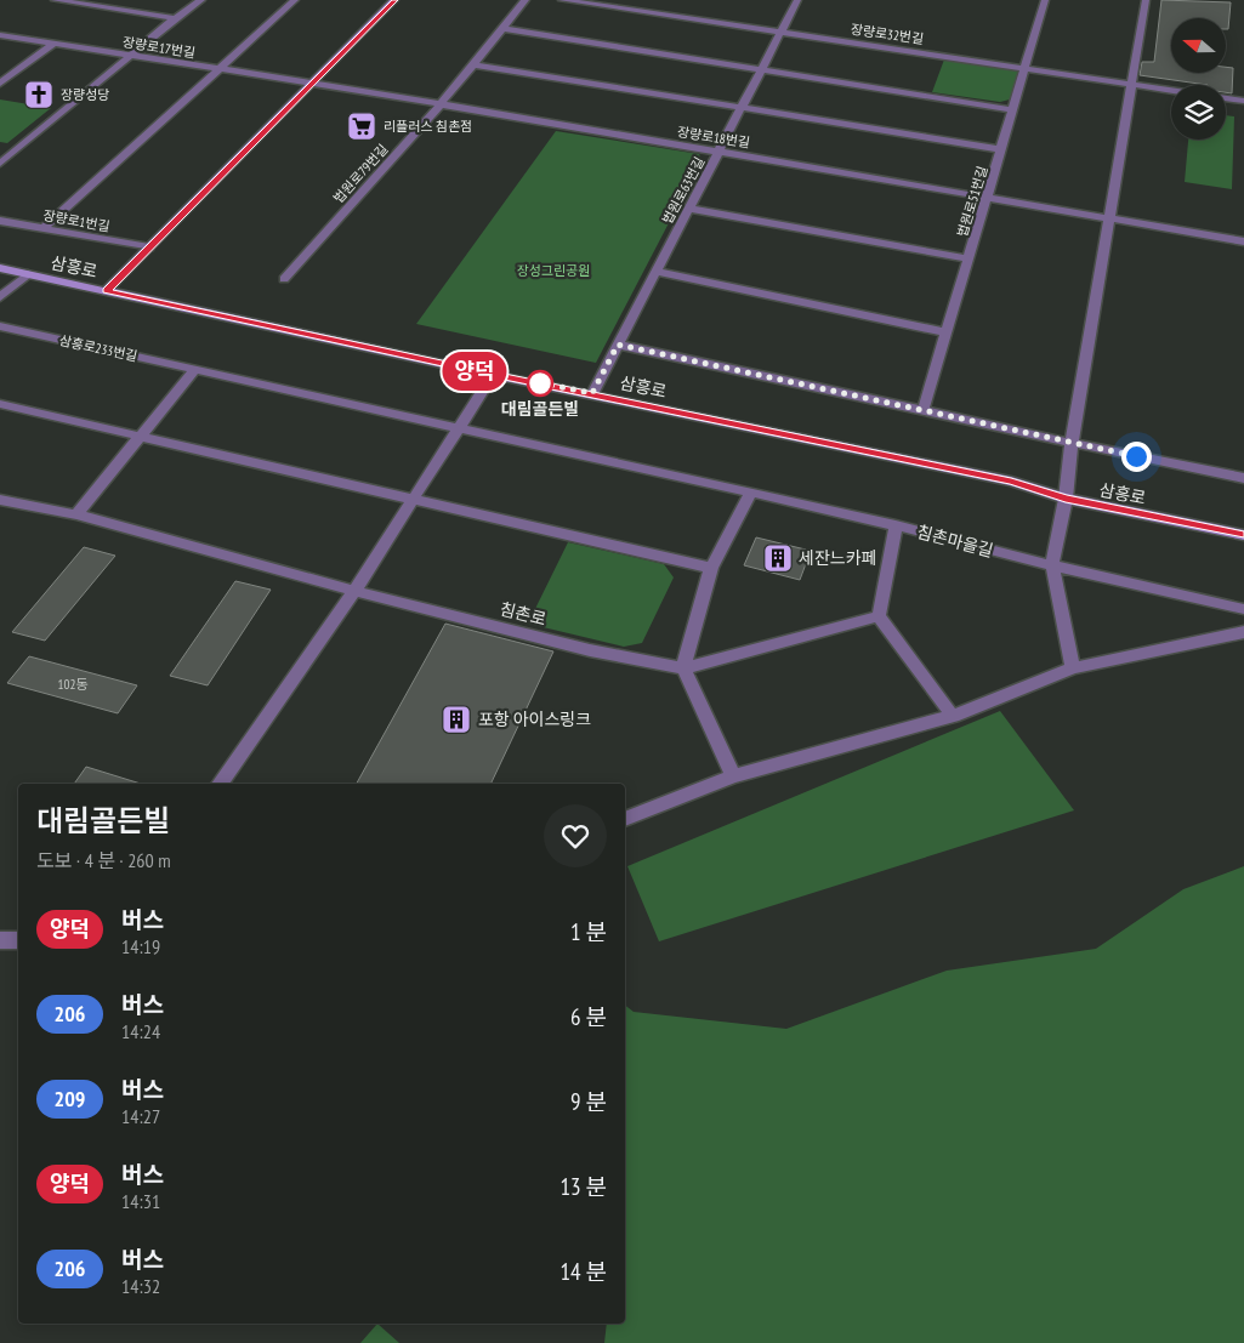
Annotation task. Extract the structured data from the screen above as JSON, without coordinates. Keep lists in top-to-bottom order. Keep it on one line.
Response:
{"streets":{"main road":["삼흥로"],"street":["장량로32번길","장량로17번길","장량로18번길","법원로79번길","법원로63번길","법원로51번길","장량로1번길","삼흥로233번길","침촌마을길","침촌로"]},"crossings":[["장량로32번길","법원로63번길"],["장량로32번길","법원로51번길"],["장량로17번길","장량로18번길"],["장량로18번길","법원로79번길"],["장량로18번길","법원로63번길"],["장량로18번길","법원로51번길"],["법원로63번길","삼흥로"]],"parks":["장성그린공원"],"places":{"church":["장량성당"],"supermarket":["리플러스 침촌점"],"other":["대림골든빌"],"building":["세잔느카페","포항 아이스링크"]},"lines":["bus line 양덕"],"house_numbers":["102동"],"north":"left","page":{"on_map":"양덕","heading":["대림골든빌","도보 · 4 분 · 260 m"],"list":[{"mark":"양덕","name":"버스","note":"14:19","value":"1 분"},{"mark":"206","name":"버스","note":"14:24","value":"6 분"},{"mark":"209","name":"버스","note":"14:27","value":"9 분"},{"mark":"양덕","name":"버스","note":"14:31","value":"13 분"},{"mark":"206","name":"버스","note":"14:32","value":"14 분"}]}}
